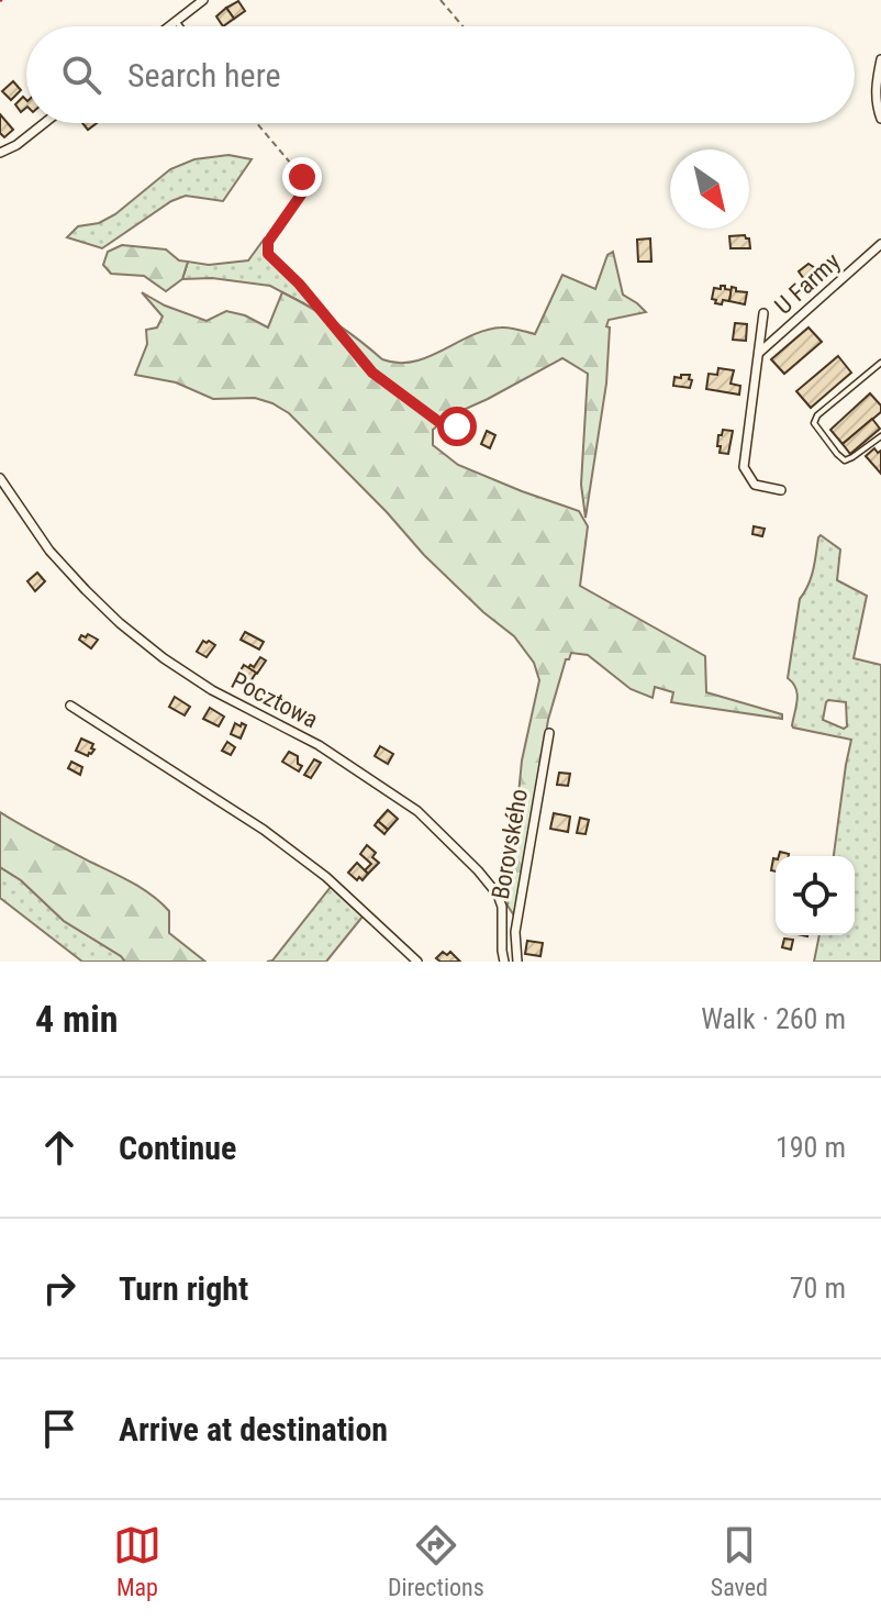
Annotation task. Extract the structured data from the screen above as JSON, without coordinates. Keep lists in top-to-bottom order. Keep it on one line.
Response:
{"streets":{"street":["U Farmy","Pocztowa","Borovského"]},"north":"bottom right","page":{"search":"Search here","heading":["4 min","Walk · 260 m"],"list":[["Continue","190 m"],["Turn right","70 m"],"Arrive at destination"],"nav":["Map","Directions","Saved"]}}
